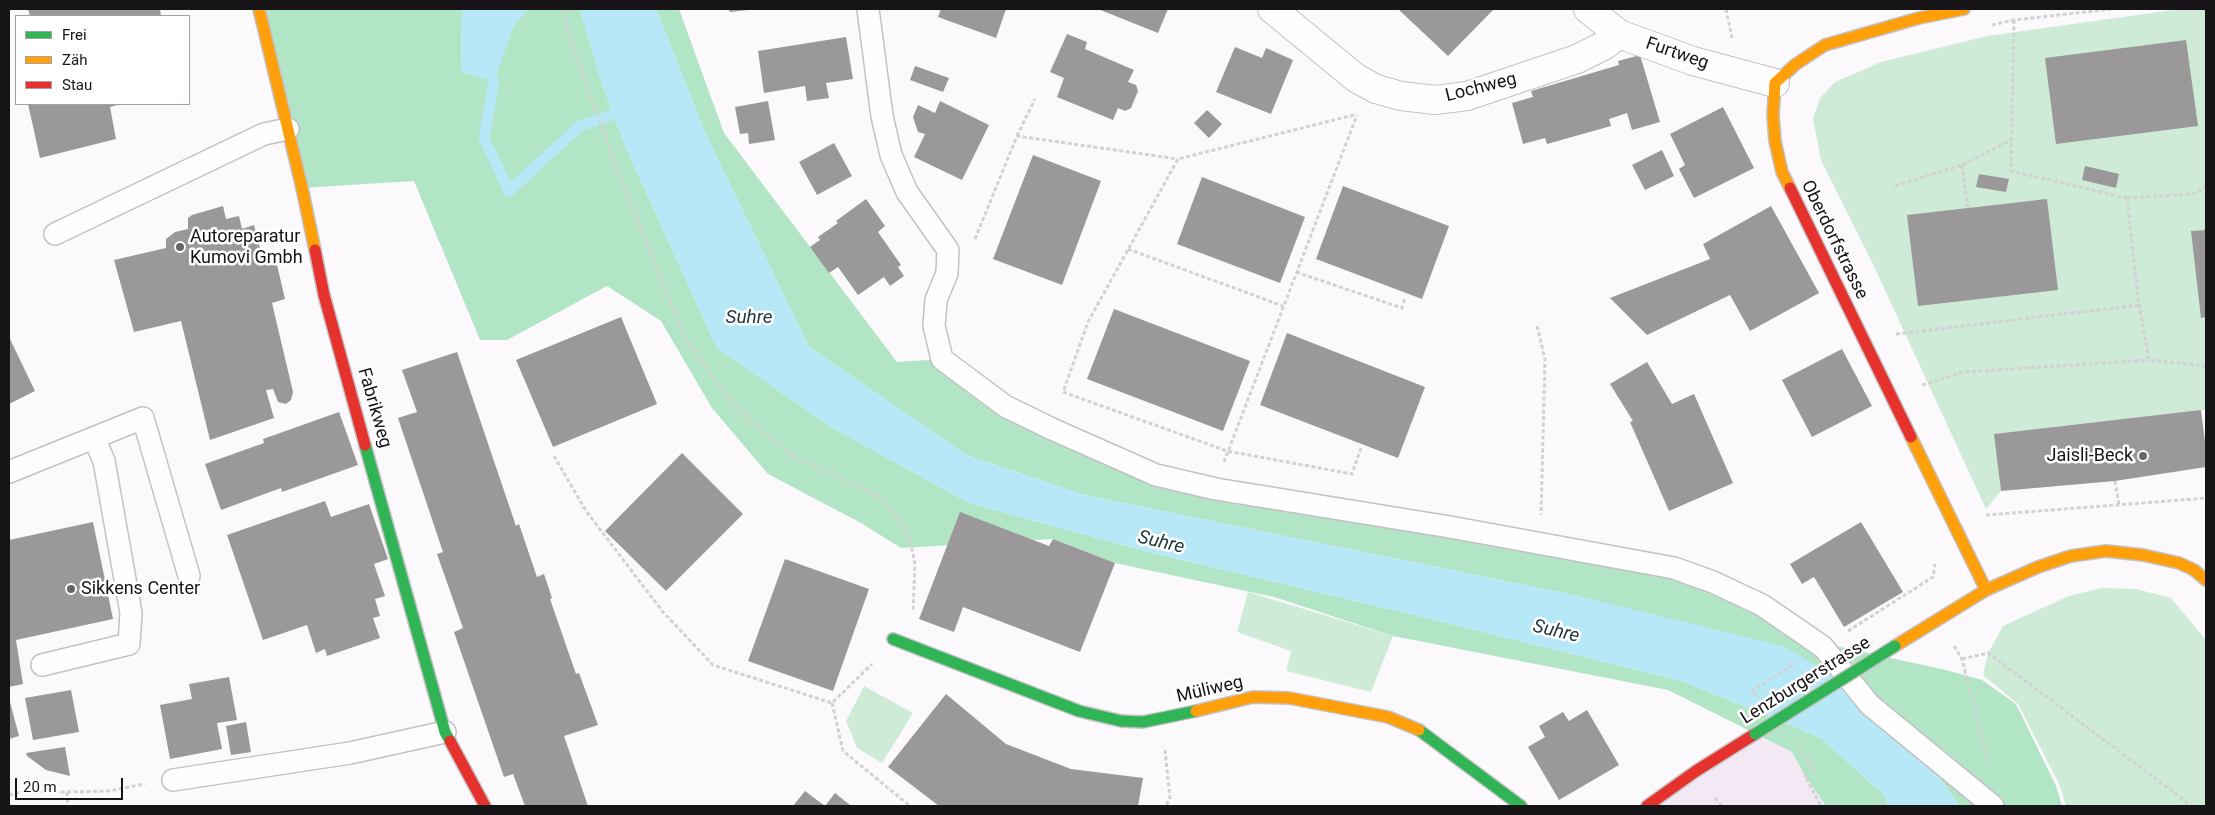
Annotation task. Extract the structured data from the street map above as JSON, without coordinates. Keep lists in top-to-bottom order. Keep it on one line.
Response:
{"streets":{"street":["Furtweg","Lochweg","Oberdorfstrasse","Fabrikweg","Lenzburgerstrasse","Müliweg"]},"crossings":[["Furtweg","Lochweg"],["Furtweg","Oberdorfstrasse"],["Oberdorfstrasse","Lenzburgerstrasse"]],"water":["Suhre"],"places":["Autoreparatur Kumovi Gmbh","Jaisli-Beck","Sikkens Center"],"legend":["Frei","Zäh","Stau"],"scale_bar":"20 m"}
